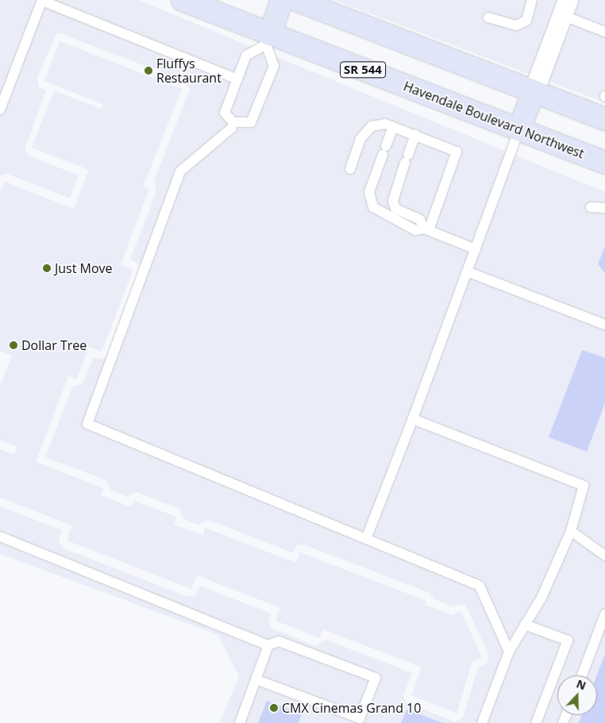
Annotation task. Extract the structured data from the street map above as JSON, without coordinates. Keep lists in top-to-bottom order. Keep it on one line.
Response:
{"streets":{"main road":["SR 544","Havendale Boulevard Northwest"]},"places":["Fluffys Restaurant","Just Move","Dollar Tree","CMX Cinemas Grand 10"],"north":"top"}
